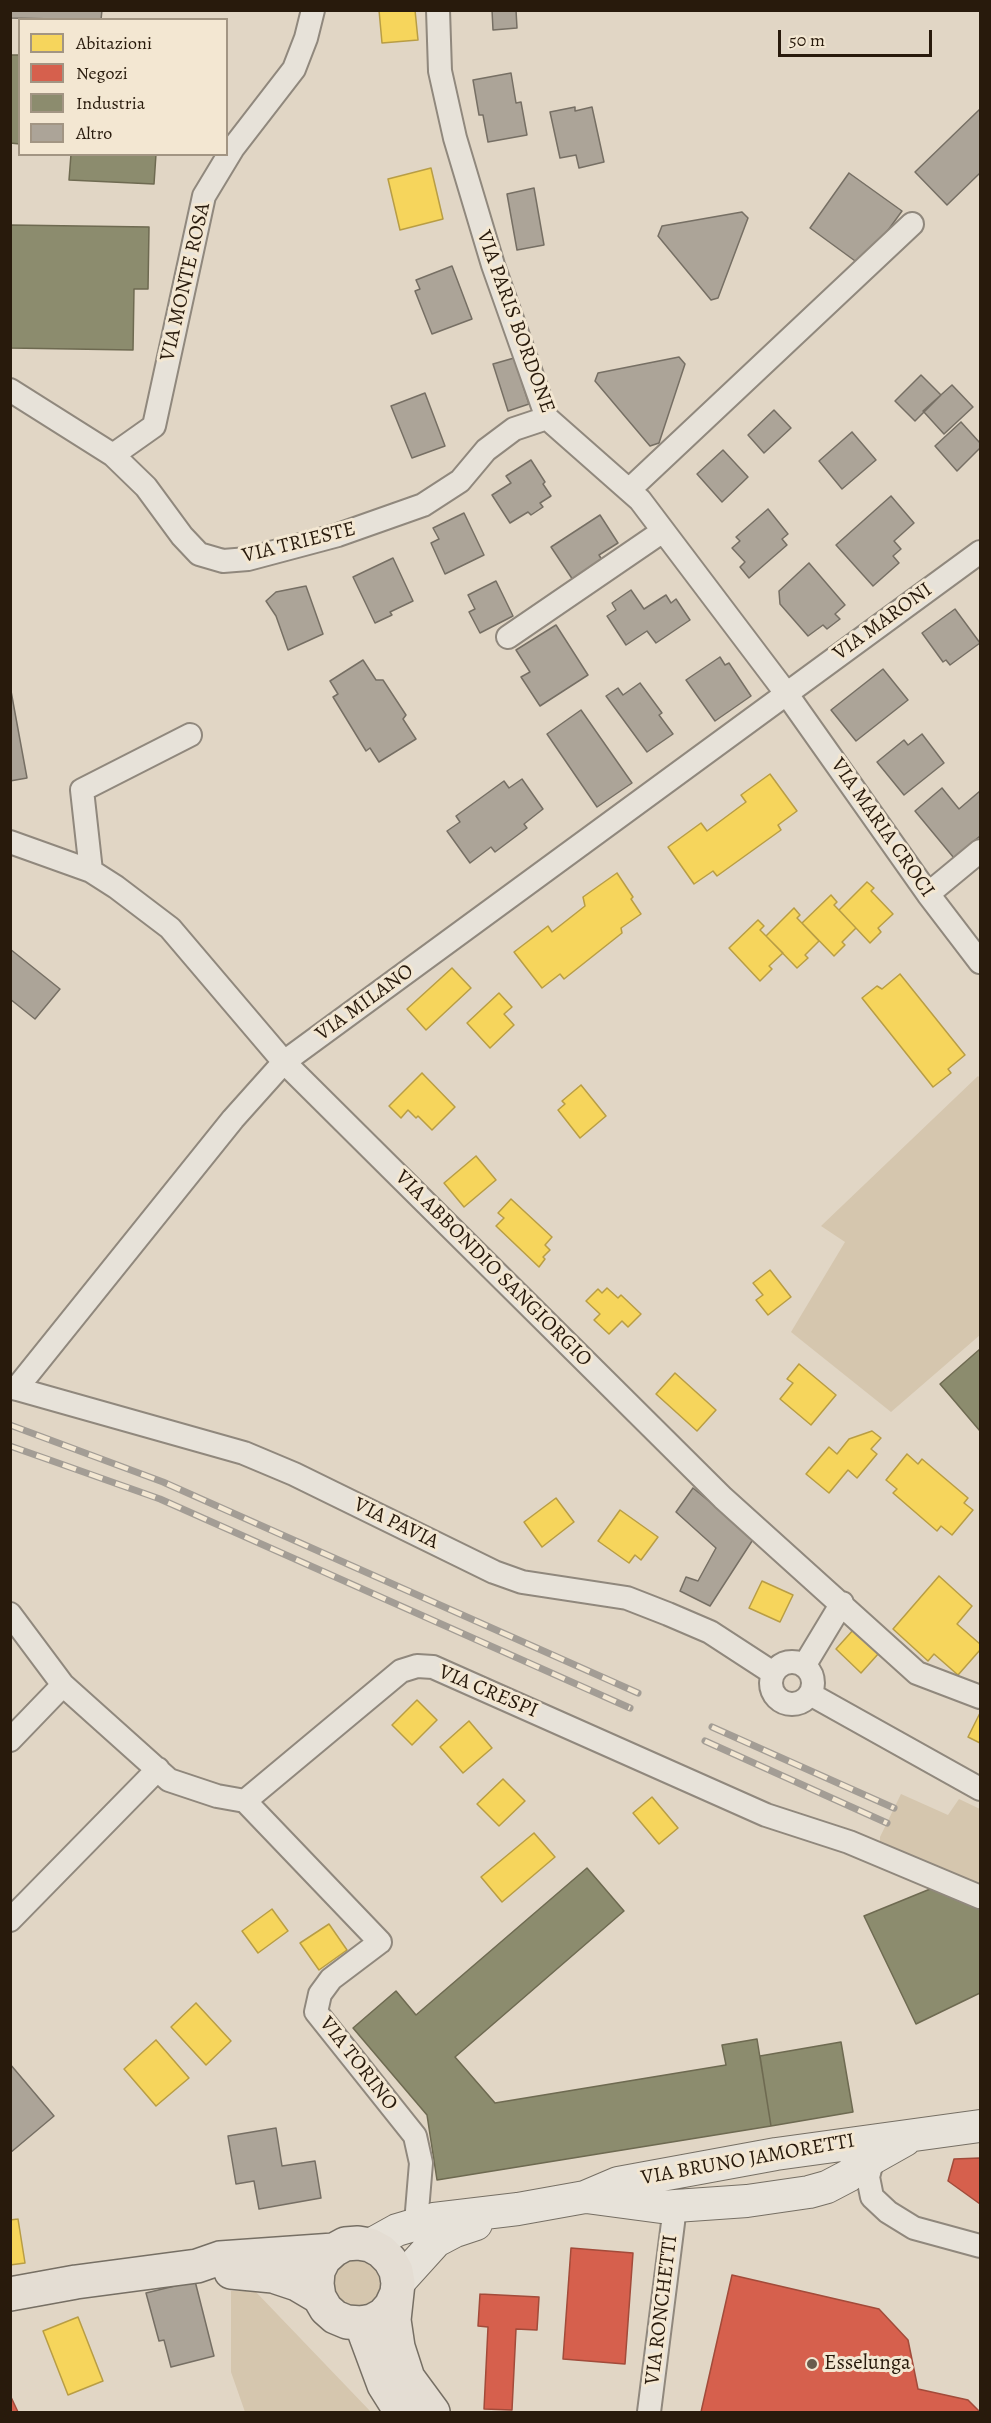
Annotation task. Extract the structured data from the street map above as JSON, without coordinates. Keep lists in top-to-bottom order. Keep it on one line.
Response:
{"streets":{"street":["VIA MONTE ROSA","VIA PARIS BORDONE","VIA TRIESTE","VIA MARONI","VIA MARIA CROCI","VIA MILANO","VIA ABBONDIO SANGIORGIO","VIA PAVIA","VIA CRESPI","VIA TORINO","VIA BRUNO JAMORETTI","VIA RONCHETTI"]},"crossings":[["VIA MONTE ROSA","VIA TRIESTE"],["VIA PARIS BORDONE","VIA TRIESTE"],["VIA PARIS BORDONE","VIA MARONI"],["VIA PARIS BORDONE","VIA MARIA CROCI"],["VIA PARIS BORDONE","VIA MILANO"],["VIA MARONI","VIA MARIA CROCI"],["VIA MARONI","VIA MILANO"],["VIA MARIA CROCI","VIA MILANO"],["VIA MILANO","VIA ABBONDIO SANGIORGIO"],["VIA MILANO","VIA PAVIA"],["VIA CRESPI","VIA TORINO"],["VIA TORINO","VIA BRUNO JAMORETTI"]],"places":["Esselunga"],"legend":["Abitazioni","Negozi","Industria","Altro"],"scale_bar":"50 m"}
